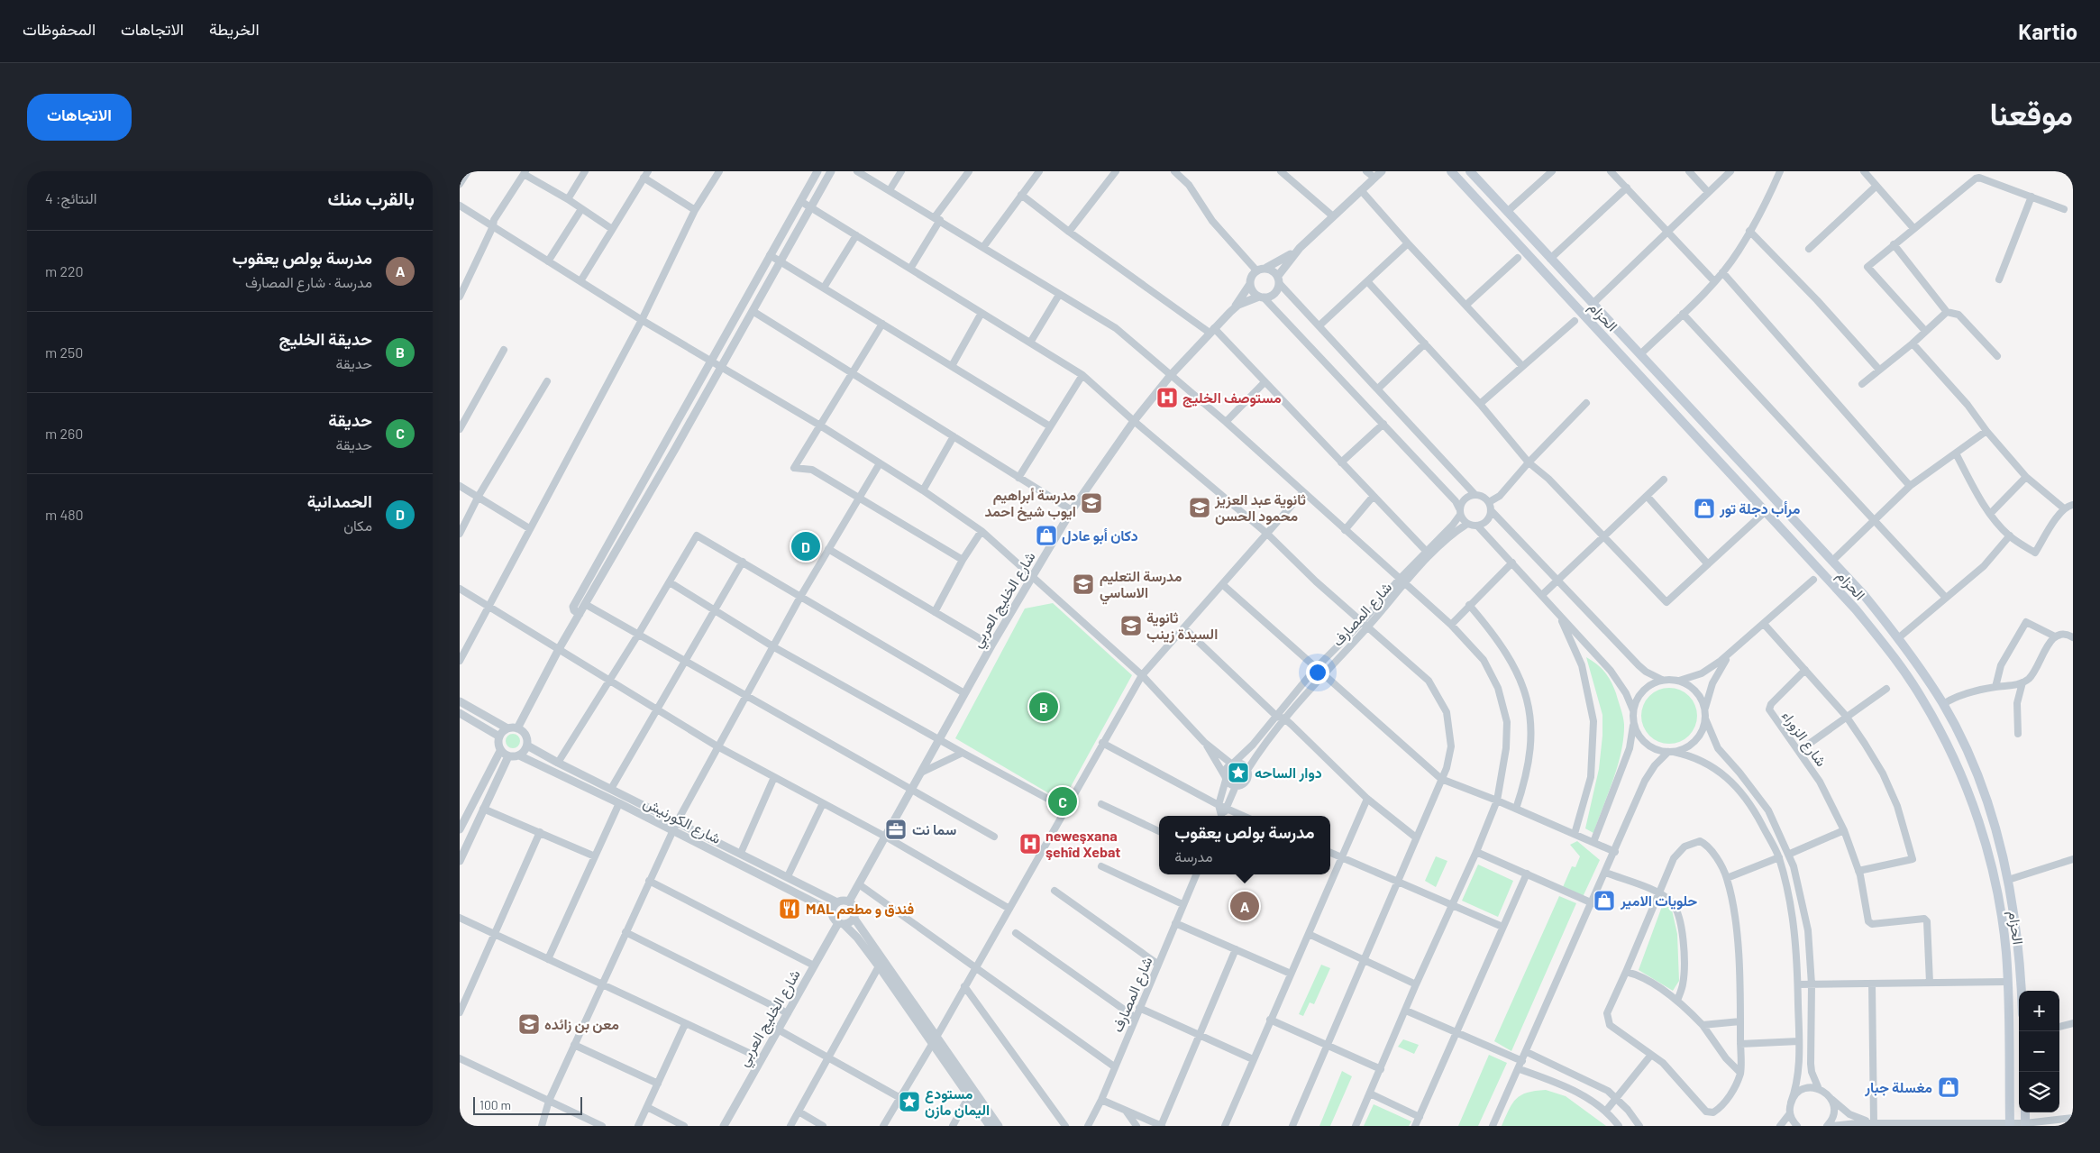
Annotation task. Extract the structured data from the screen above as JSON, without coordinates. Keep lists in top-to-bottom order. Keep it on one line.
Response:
{"streets":{"main road":["الحزام"],"street":["شارع الخليج العربي","شارع المصارف","شارع الزوراء","شارع الكورنيش"]},"crossings":[["شارع الخليج العربي","شارع الكورنيش"]],"places":{"hospital":["مستوصف الخليج","neweşxana şehîd Xebat"],"school or university":["مدرسة أبراهيم ايوب شيخ احمد","ثانوية عبد العزيز محمود الحسن","مدرسة التعليم الاساسي","ثانوية السيدة زينب","معن بن زائده"],"shop":["مرأب دجلة تور","دكان أبو عادل","حلويات الامير","مغسلة جبار"],"place":["دوار الساحه","مستودع اليمان مازن"],"office":["سما نت"],"restaurant":["MAL فندق و مطعم"]},"scale_bar":"100 m","page":{"header":"Kartio","nav":["الخريطة","الاتجاهات","المحفوظات"],"title":"موقعنا","buttons":"الاتجاهات","heading":["بالقرب منك","النتائج: 4"],"list":[{"mark":"A","name":"مدرسة بولص يعقوب","note":"مدرسة · شارع المصارف","value":"220 m"},{"mark":"B","name":"حديقة الخليج","note":"حديقة","value":"250 m"},{"mark":"C","name":"حديقة","note":"حديقة","value":"260 m"},{"mark":"D","name":"الحمدانية","note":"مكان","value":"480 m"}],"pins":["D","B","C","A"],"popup":["مدرسة بولص يعقوب","مدرسة"],"map_buttons":["+","−"],"scale":"100 m"}}
